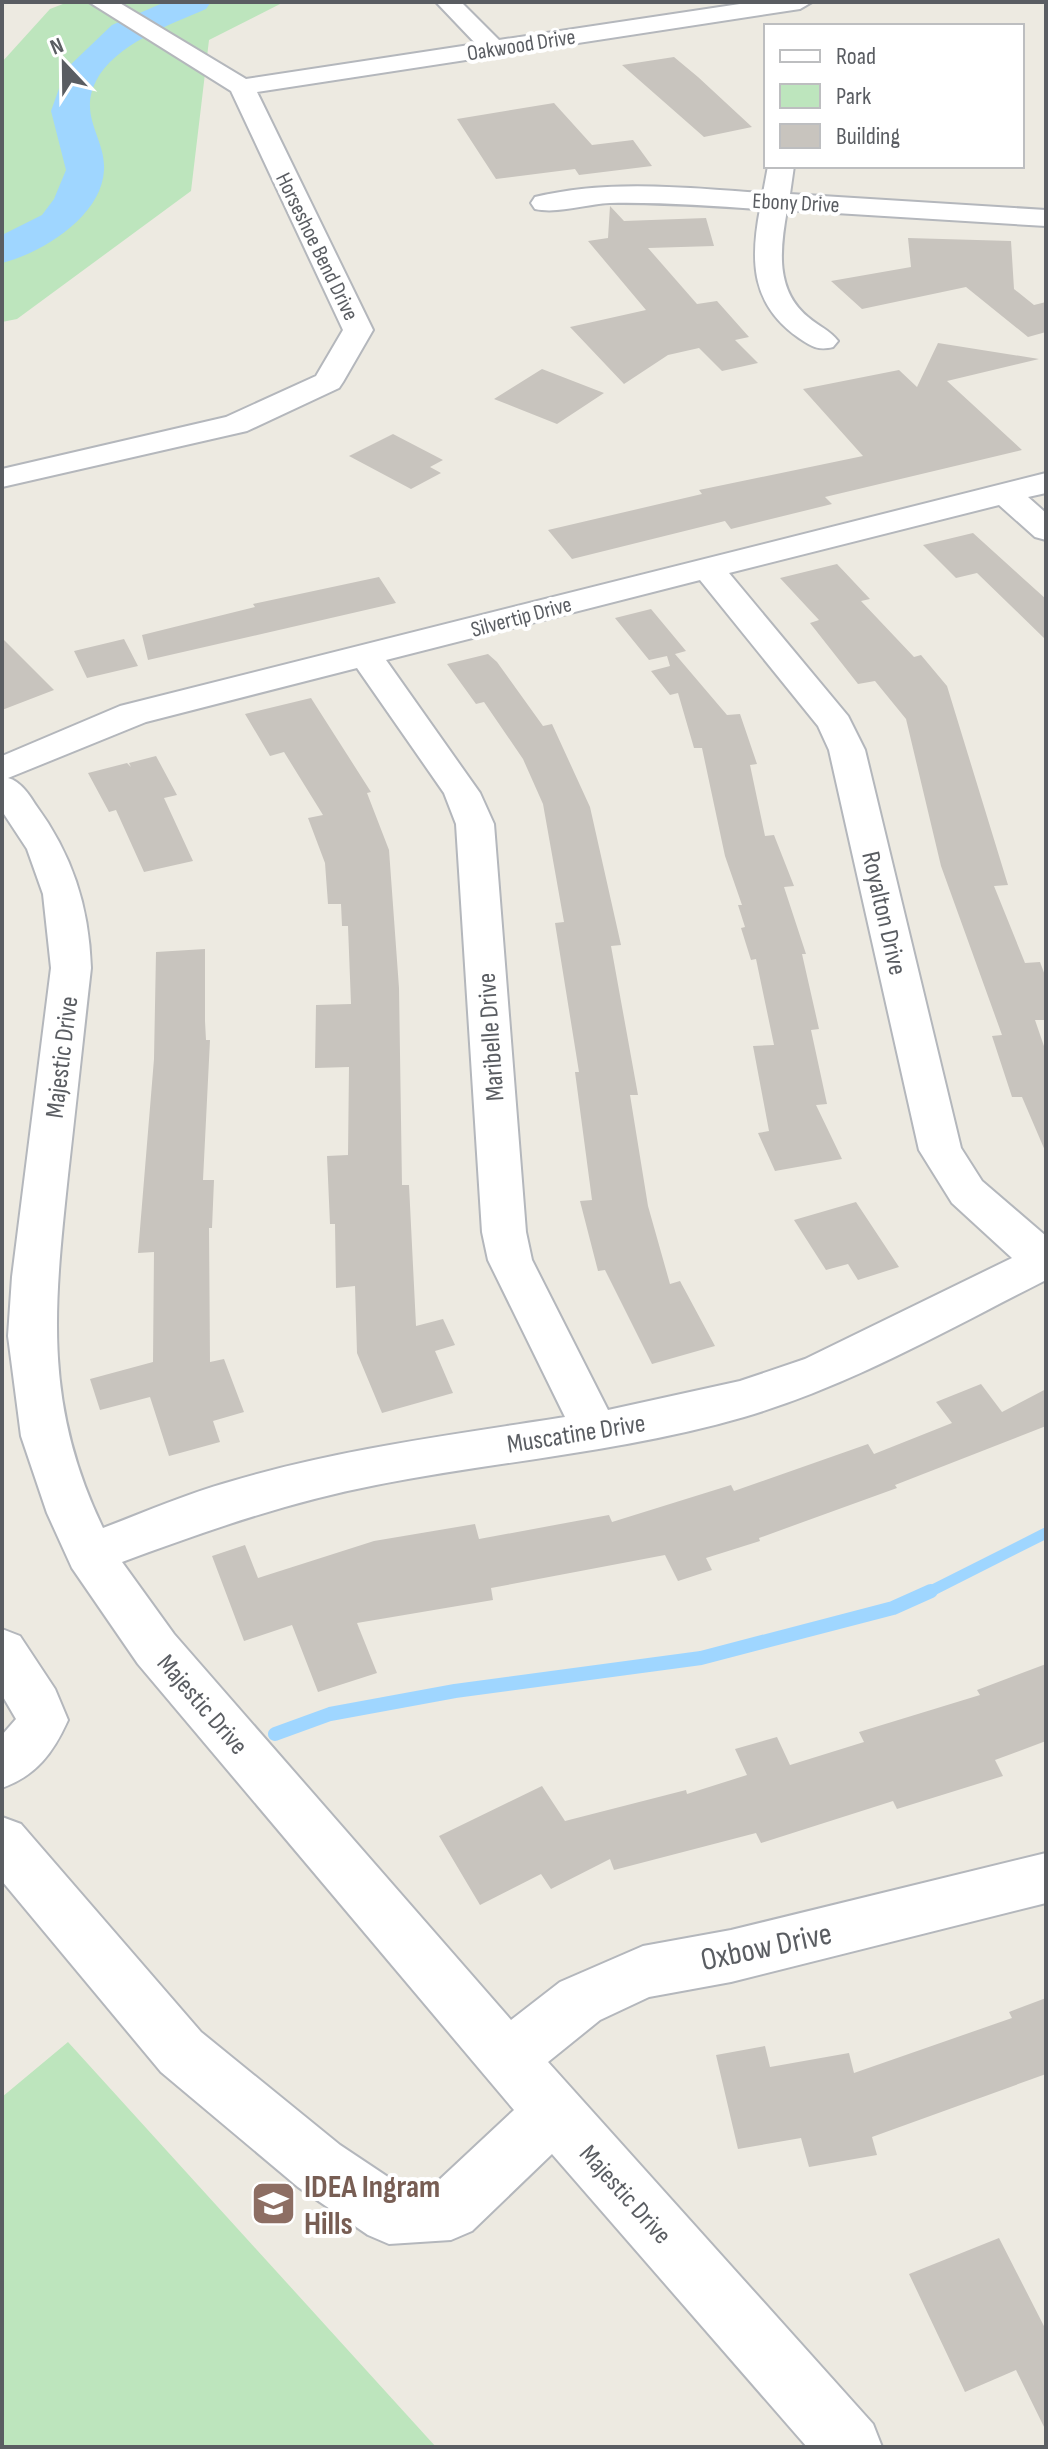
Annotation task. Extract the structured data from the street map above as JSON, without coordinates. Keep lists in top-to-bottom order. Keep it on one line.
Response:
{"streets":{"street":["Oakwood Drive","Ebony Drive","Horseshoe Bend Drive","Silvertip Drive","Royalton Drive","Maribelle Drive","Majestic Drive","Muscatine Drive","Oxbow Drive"]},"crossings":[["Oakwood Drive","Horseshoe Bend Drive"],["Silvertip Drive","Royalton Drive"],["Silvertip Drive","Maribelle Drive"],["Royalton Drive","Muscatine Drive"],["Maribelle Drive","Muscatine Drive"],["Majestic Drive","Muscatine Drive"],["Majestic Drive","Oxbow Drive"]],"places":{"school or university":["IDEA Ingram Hills"]},"legend":["Road","Park","Building"],"north":"top"}
